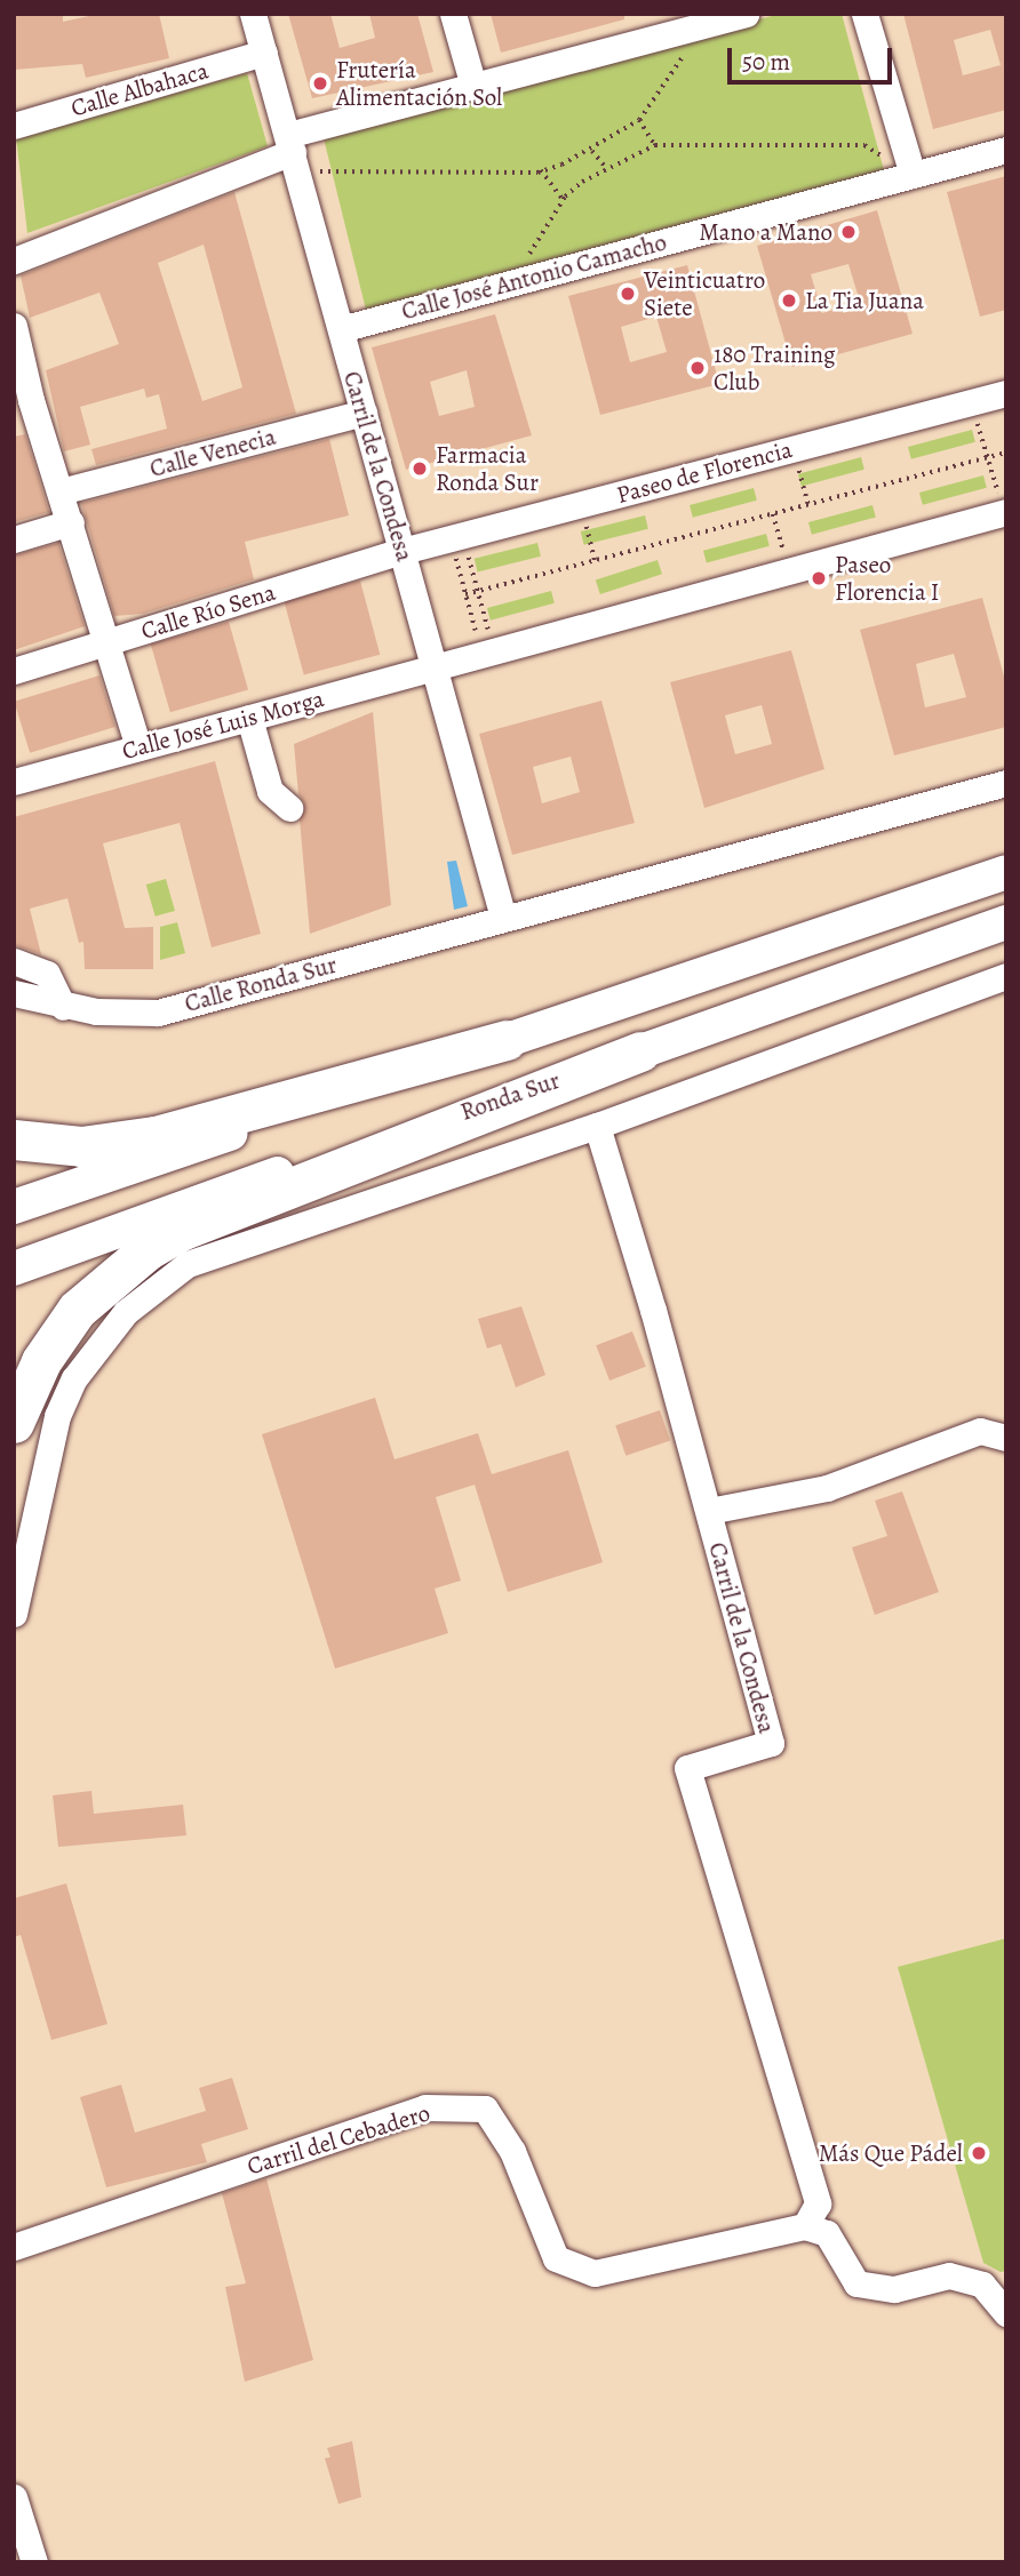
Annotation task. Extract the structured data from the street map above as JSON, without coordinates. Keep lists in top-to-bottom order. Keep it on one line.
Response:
{"streets":{"main road":["Ronda Sur"],"street":["Calle Albahaca","Calle José Antonio Camacho","Calle Venecia","Carril de la Condesa","Paseo de Florencia","Calle Río Sena","Calle José Luis Morga","Calle Ronda Sur","Carril del Cebadero"]},"crossings":[["Calle Albahaca","Carril de la Condesa"],["Calle José Antonio Camacho","Carril de la Condesa"],["Calle Venecia","Carril de la Condesa"],["Carril de la Condesa","Paseo de Florencia"],["Carril de la Condesa","Calle Río Sena"],["Carril de la Condesa","Calle José Luis Morga"],["Carril de la Condesa","Calle Ronda Sur"],["Carril de la Condesa","Carril del Cebadero"],["Paseo de Florencia","Calle Río Sena"]],"places":["Frutería Alimentación Sol","Mano a Mano","Veinticuatro Siete","La Tia Juana","180 Training Club","Farmacia Ronda Sur","Paseo Florencia I","Más Que Pádel"],"scale_bar":"50 m"}
